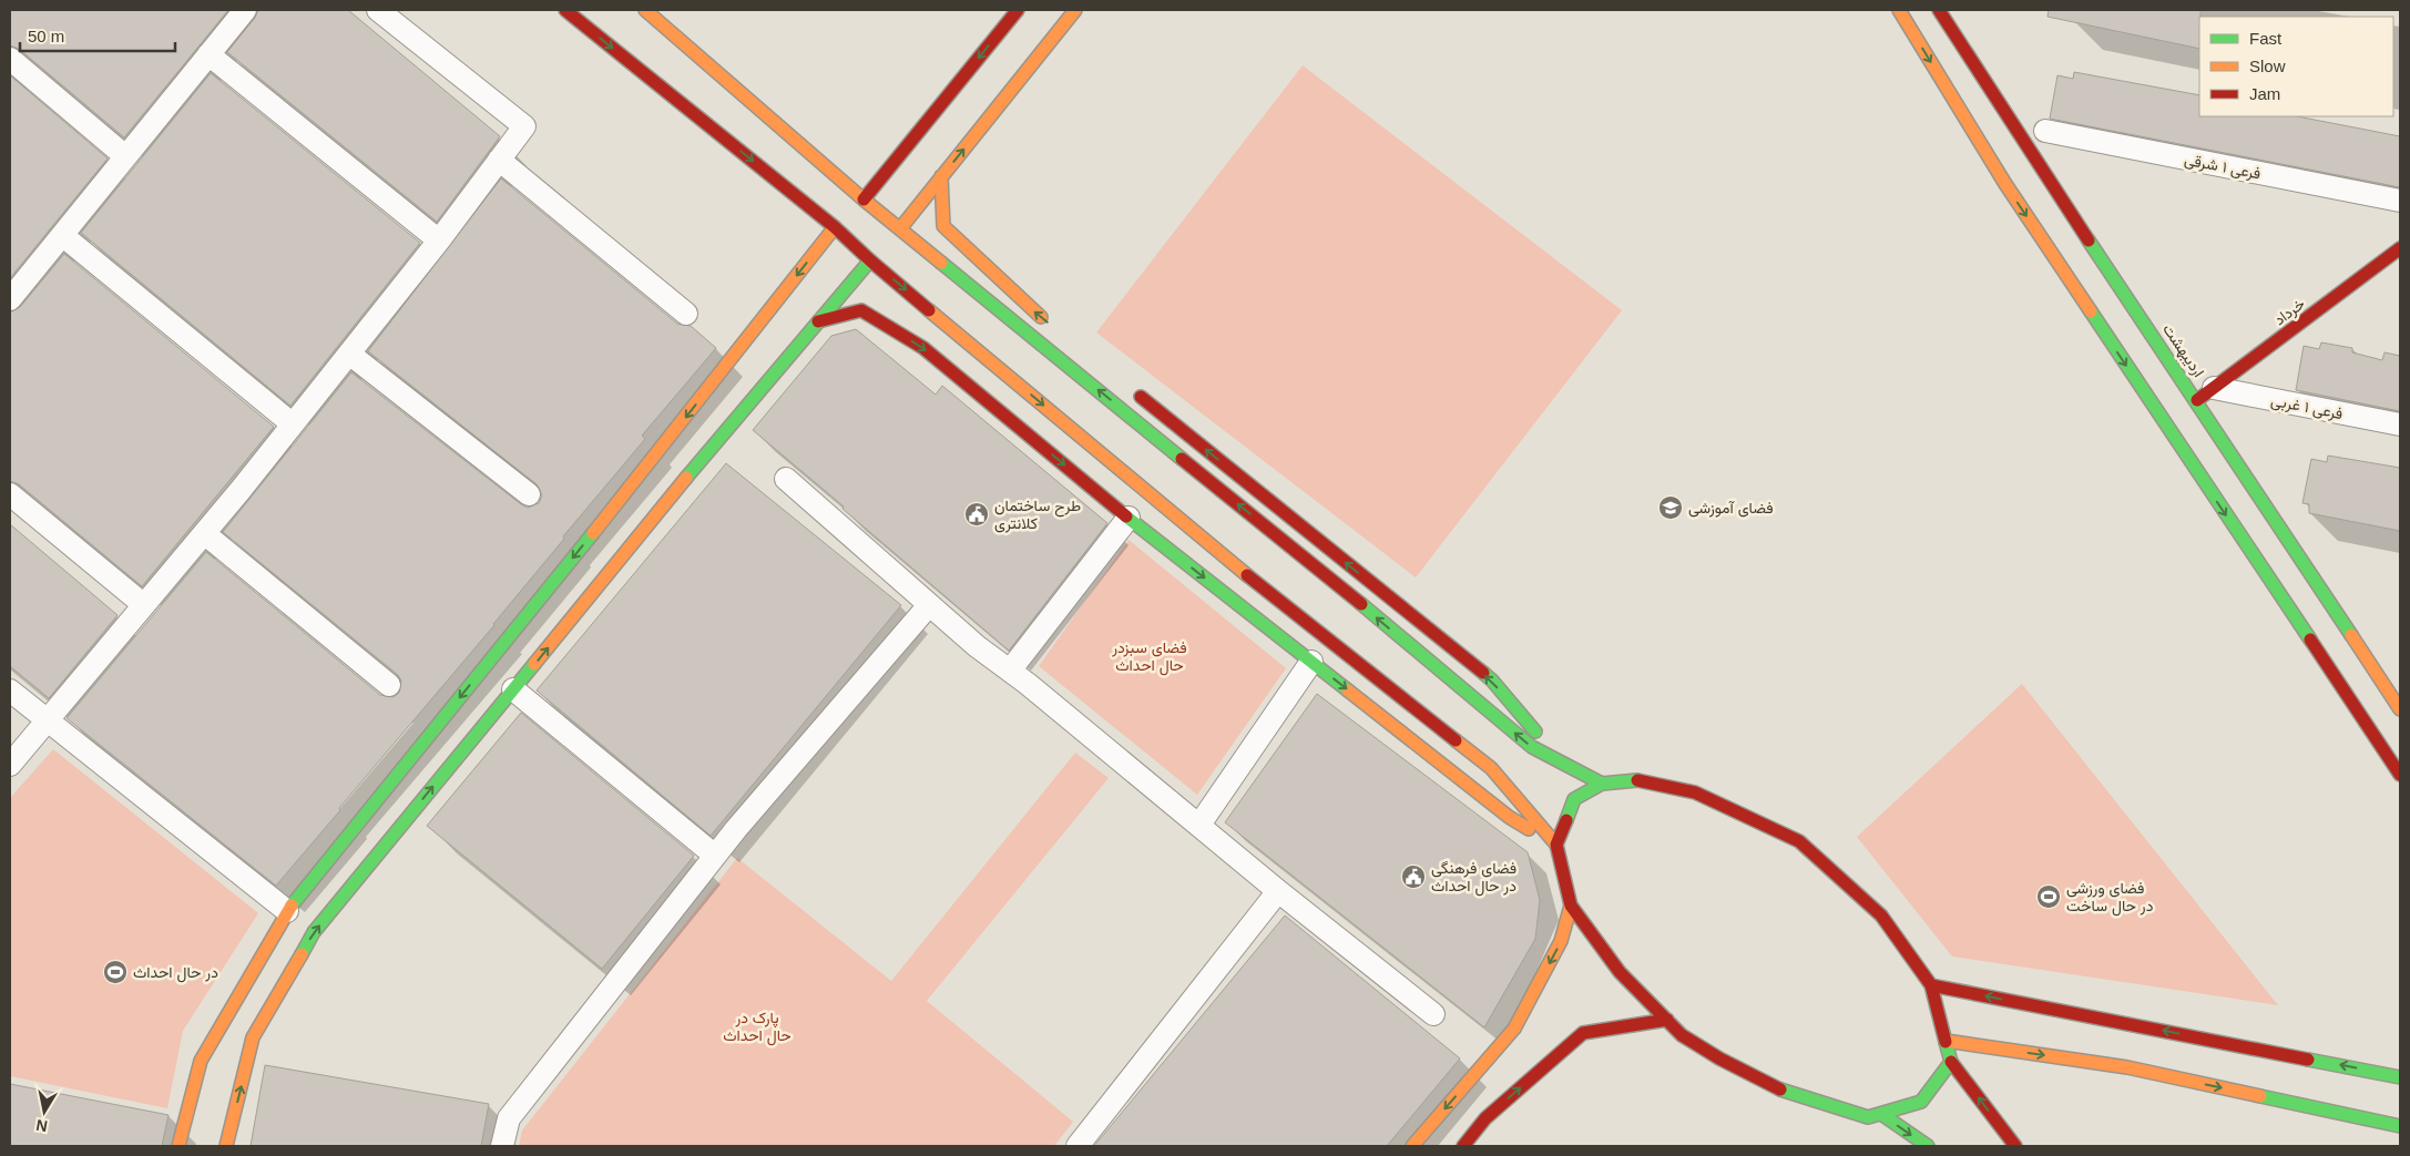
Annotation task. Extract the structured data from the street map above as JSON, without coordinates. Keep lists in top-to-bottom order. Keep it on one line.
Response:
{"streets":{"street":["فرعی ۱ شرقی","خرداد","اردیبهشت","فرعی ۱ غربی"]},"crossings":[["خرداد","اردیبهشت"],["خرداد","فرعی ۱ غربی"],["اردیبهشت","فرعی ۱ غربی"]],"parks":["فضای سبزدر حال احداث","پارک در حال احداث"],"places":{"school or university":["فضای آموزشی"],"public building":["طرح ساختمان کلانتری","فضای فرهنگی در حال احداث"],"sports":["فضای ورزشی در حال ساخت","در حال احداث"]},"legend":["Fast","Slow","Jam"],"scale_bar":"50 m","north":"bottom"}
